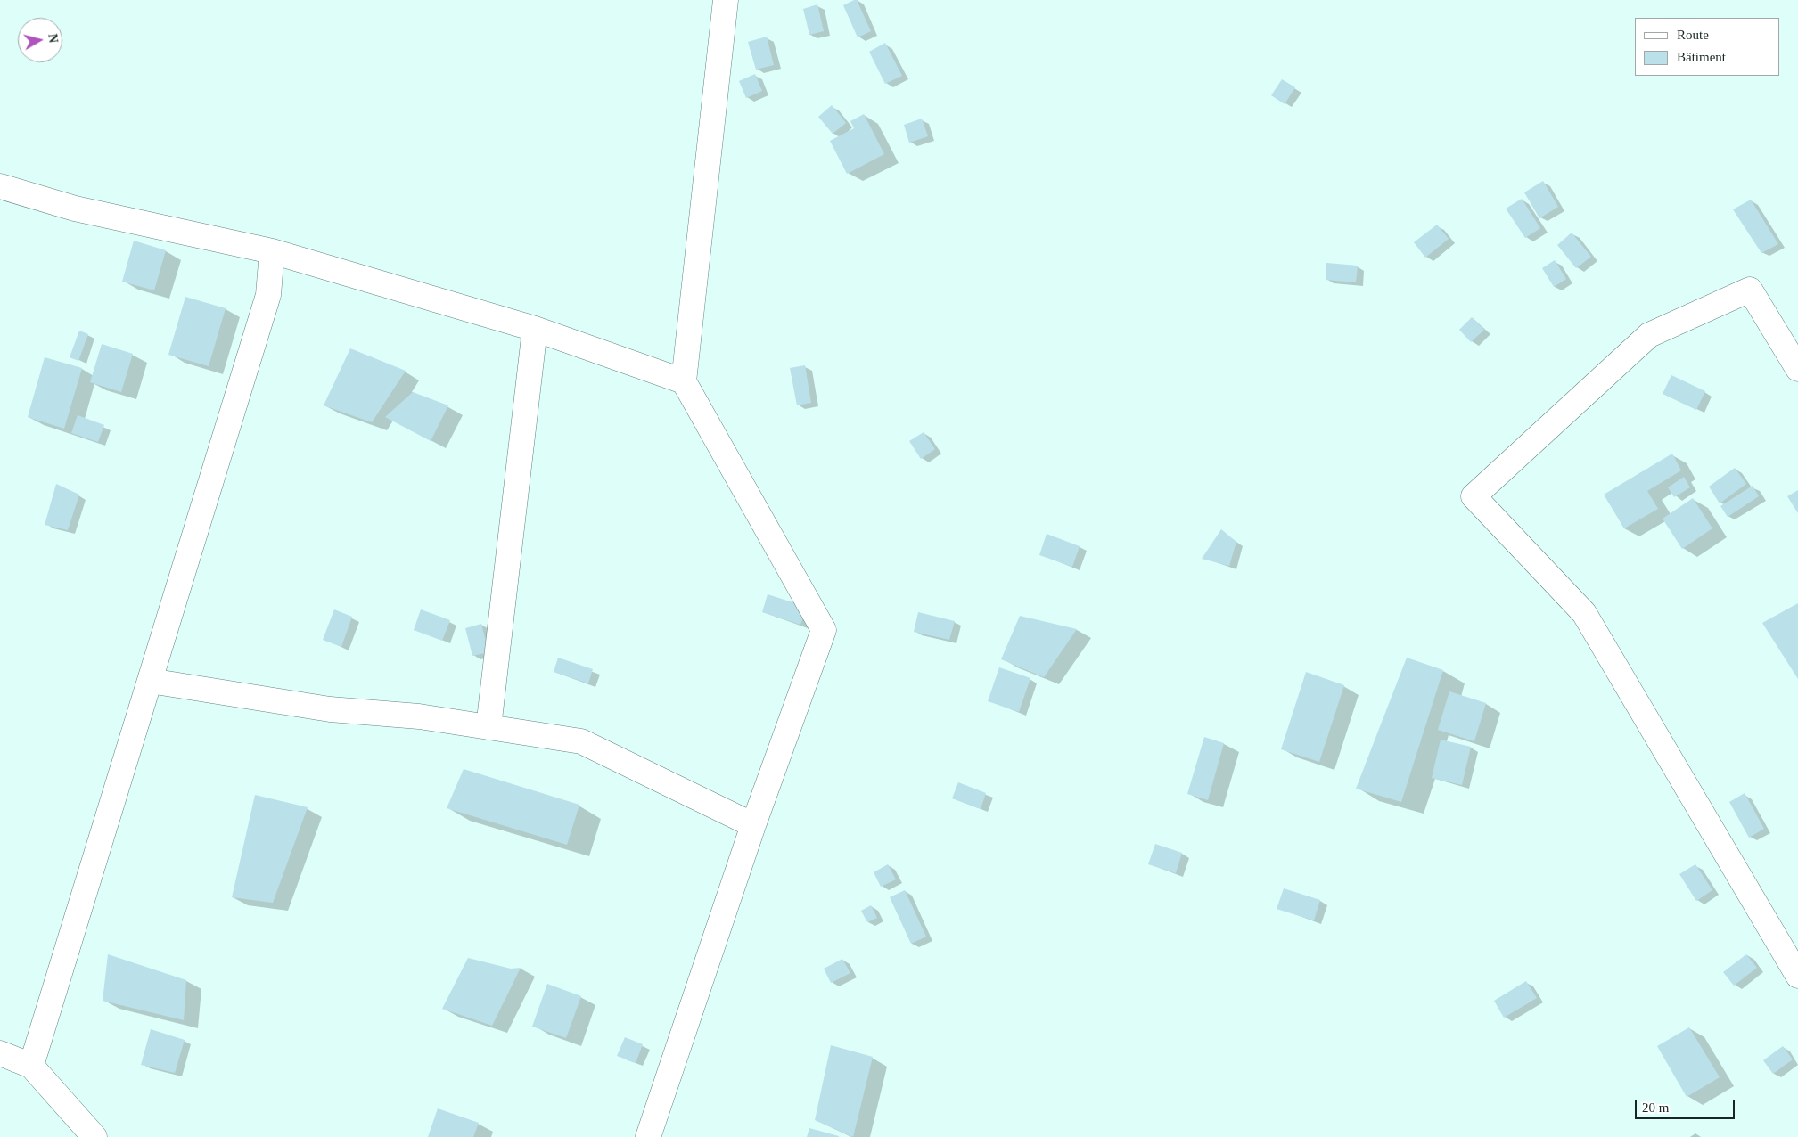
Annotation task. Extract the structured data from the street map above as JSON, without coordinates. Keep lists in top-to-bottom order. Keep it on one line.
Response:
{"legend":["Route","Bâtiment"],"scale_bar":"20 m","north":"right"}
